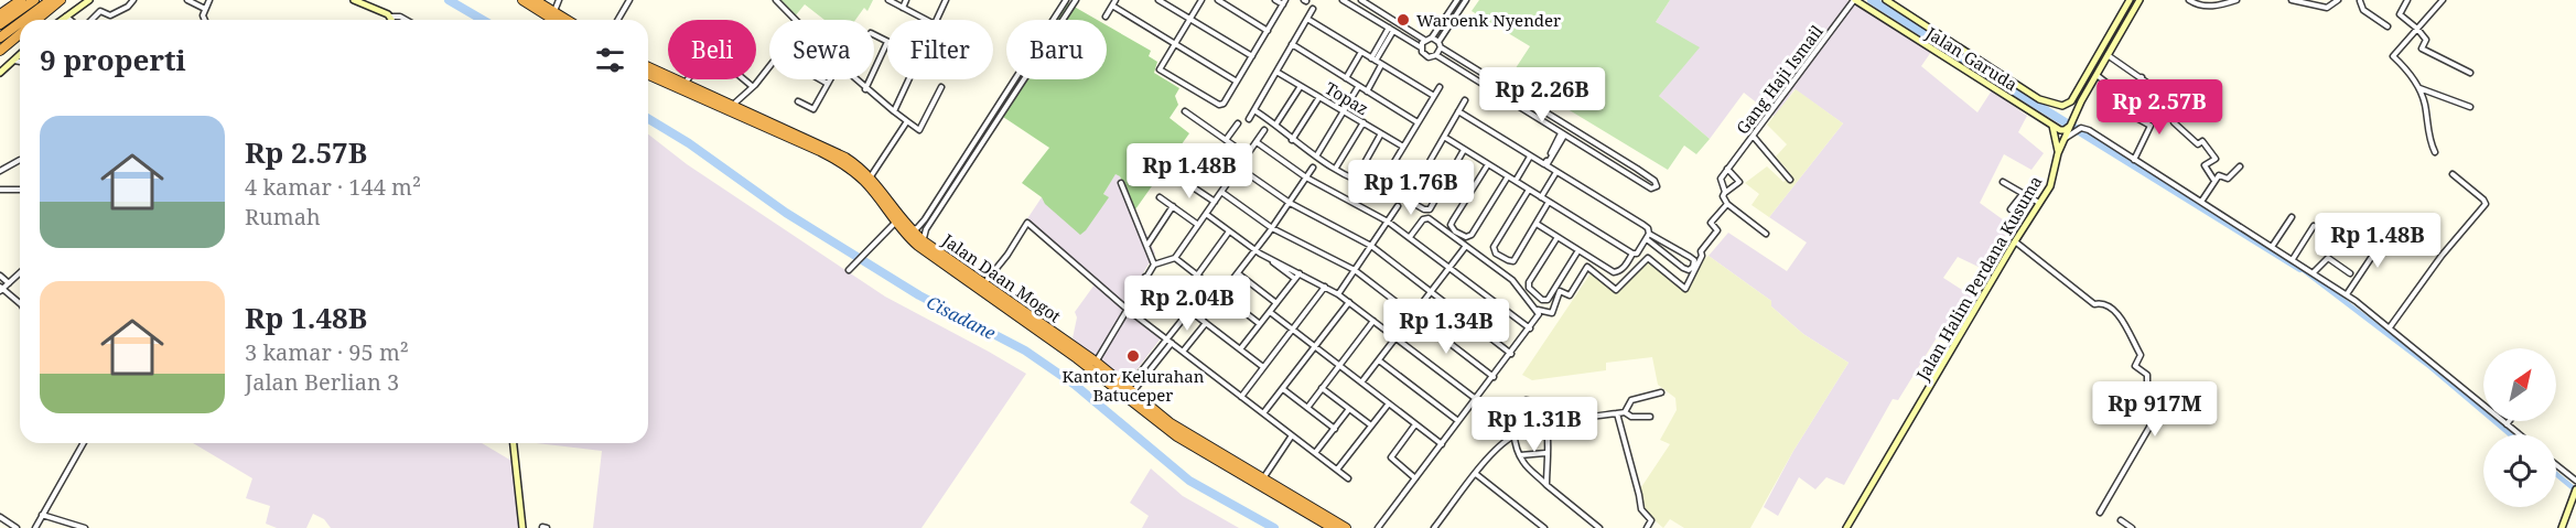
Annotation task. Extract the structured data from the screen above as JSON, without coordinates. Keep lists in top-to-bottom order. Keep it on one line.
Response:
{"streets":{"highway":["Jalan Daan Mogot"],"main road":["Jalan Garuda","Jalan Halim Perdana Kusuma"],"street":["Gang Haji Ismail","Topaz"]},"crossings":[["Jalan Garuda","Gang Haji Ismail"],["Jalan Garuda","Jalan Halim Perdana Kusuma"]],"water":["Cisadane"],"places":["Waroenk Nyender","Kantor Kelurahan Batuceper"],"north":"top right","page":{"chip":["Beli","Sewa","Filter","Baru"],"heading":"9 properti","price":["Rp 2.26B","Rp 2.57B","Rp 1.48B","Rp 1.76B","Rp 1.48B","Rp 2.04B","Rp 1.34B","Rp 917M","Rp 1.31B"],"list":[{"name":"Rp 2.57B","note":"4 kamar · 144 m² · Rumah"},{"name":"Rp 1.48B","note":"3 kamar · 95 m² · Jalan Berlian 3"}]}}
